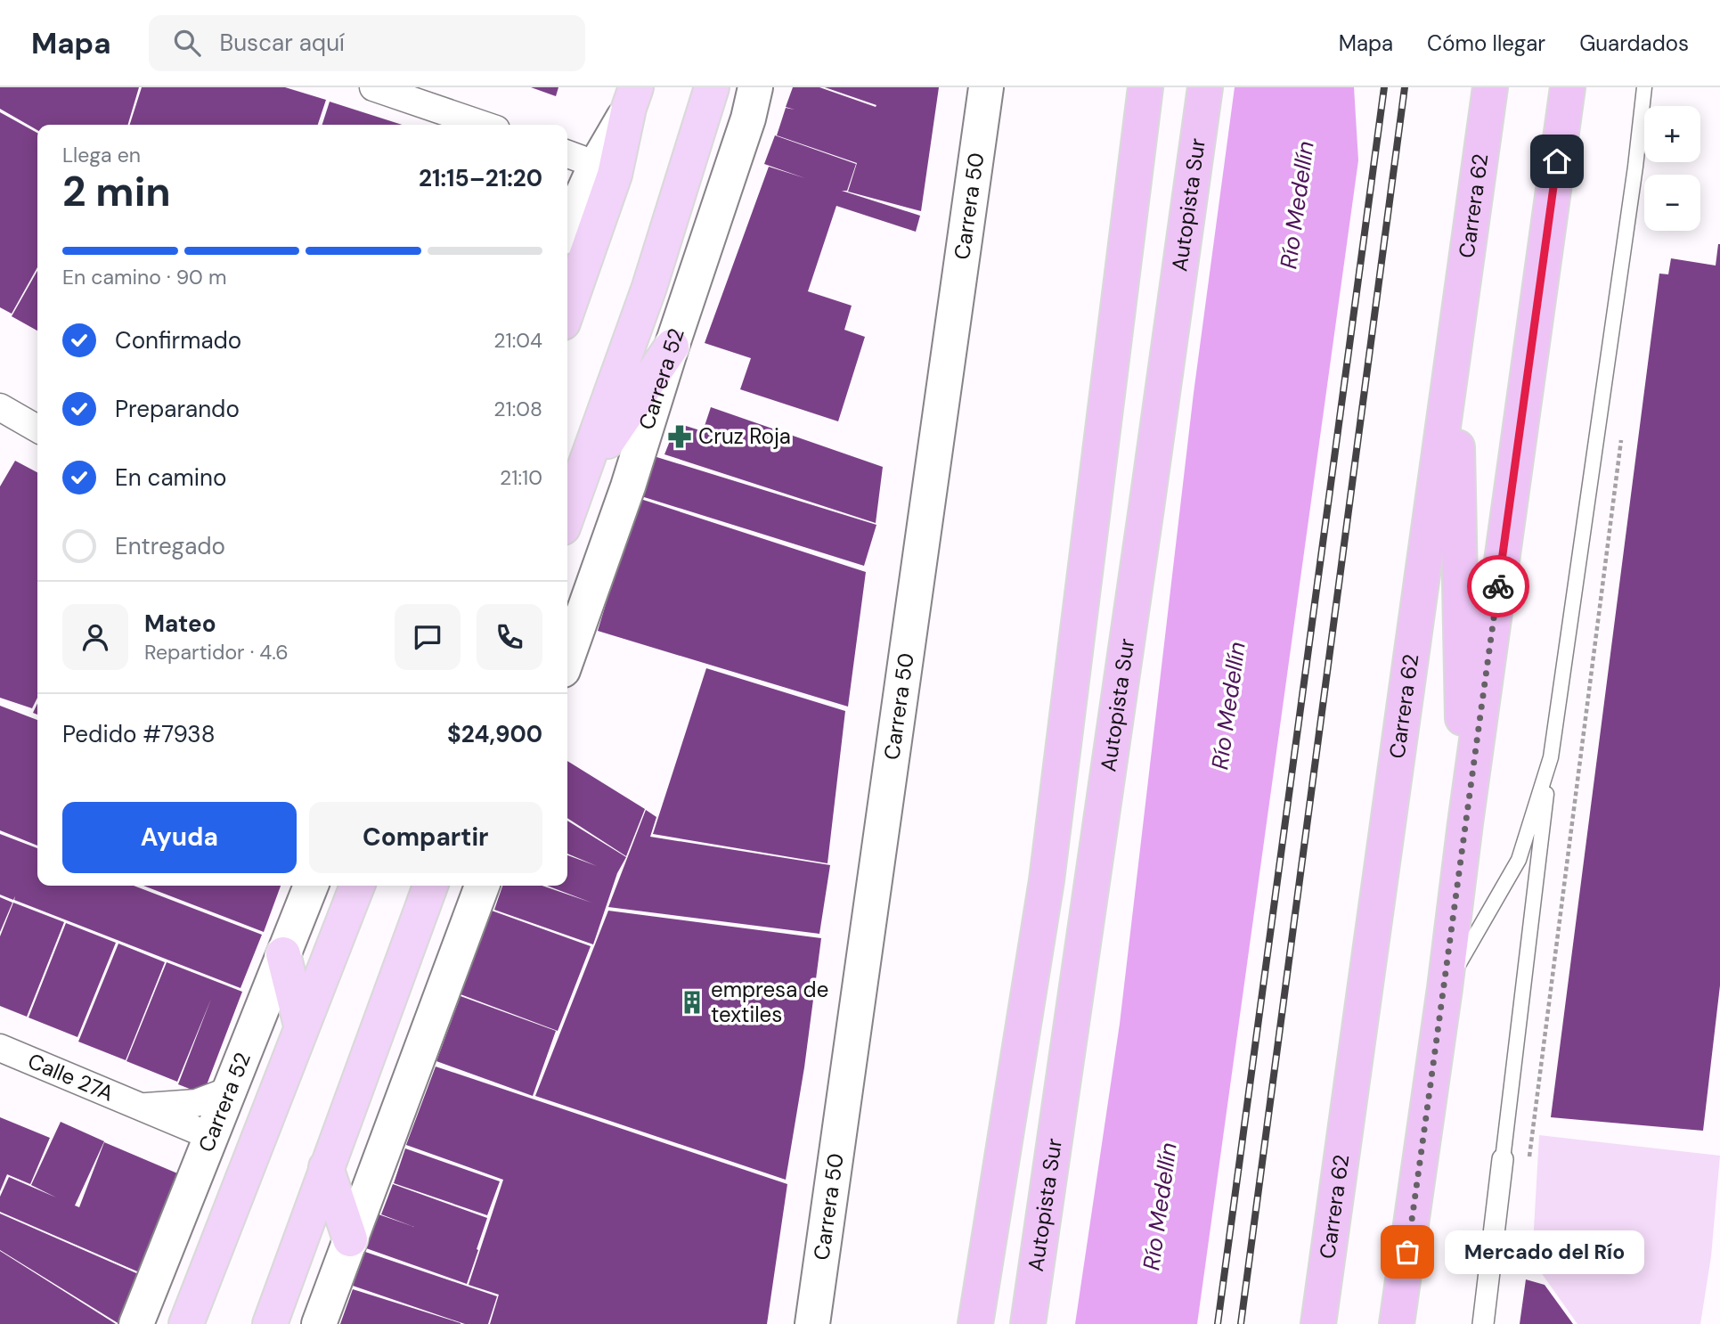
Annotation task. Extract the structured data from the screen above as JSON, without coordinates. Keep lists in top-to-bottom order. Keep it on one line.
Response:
{"streets":{"highway":["Carrera 62","Autopista Sur"],"main road":["Carrera 52"],"street":["Carrera 50","Calle 27A"]},"crossings":[["Carrera 52","Calle 27A"]],"water":["Río Medellín"],"places":{"pharmacy":["Cruz Roja"],"building":["empresa de textiles"],"other":["Mercado del Río"]},"page":{"header":"Mapa","search":"Buscar aquí","nav":["Mapa","Cómo llegar","Guardados"],"map_buttons":["+","−"],"heading":["2 min","Llega en","21:15–21:20"],"panel":["Mateo","Repartidor · 4.6","Pedido #7938","$24,900"],"bar":"En camino · 90 m","list":[["Confirmado","21:04"],["Preparando","21:08"],["En camino","21:10"],"Entregado"],"buttons":["Ayuda","Compartir"],"bubble":"Mercado del Río"}}
